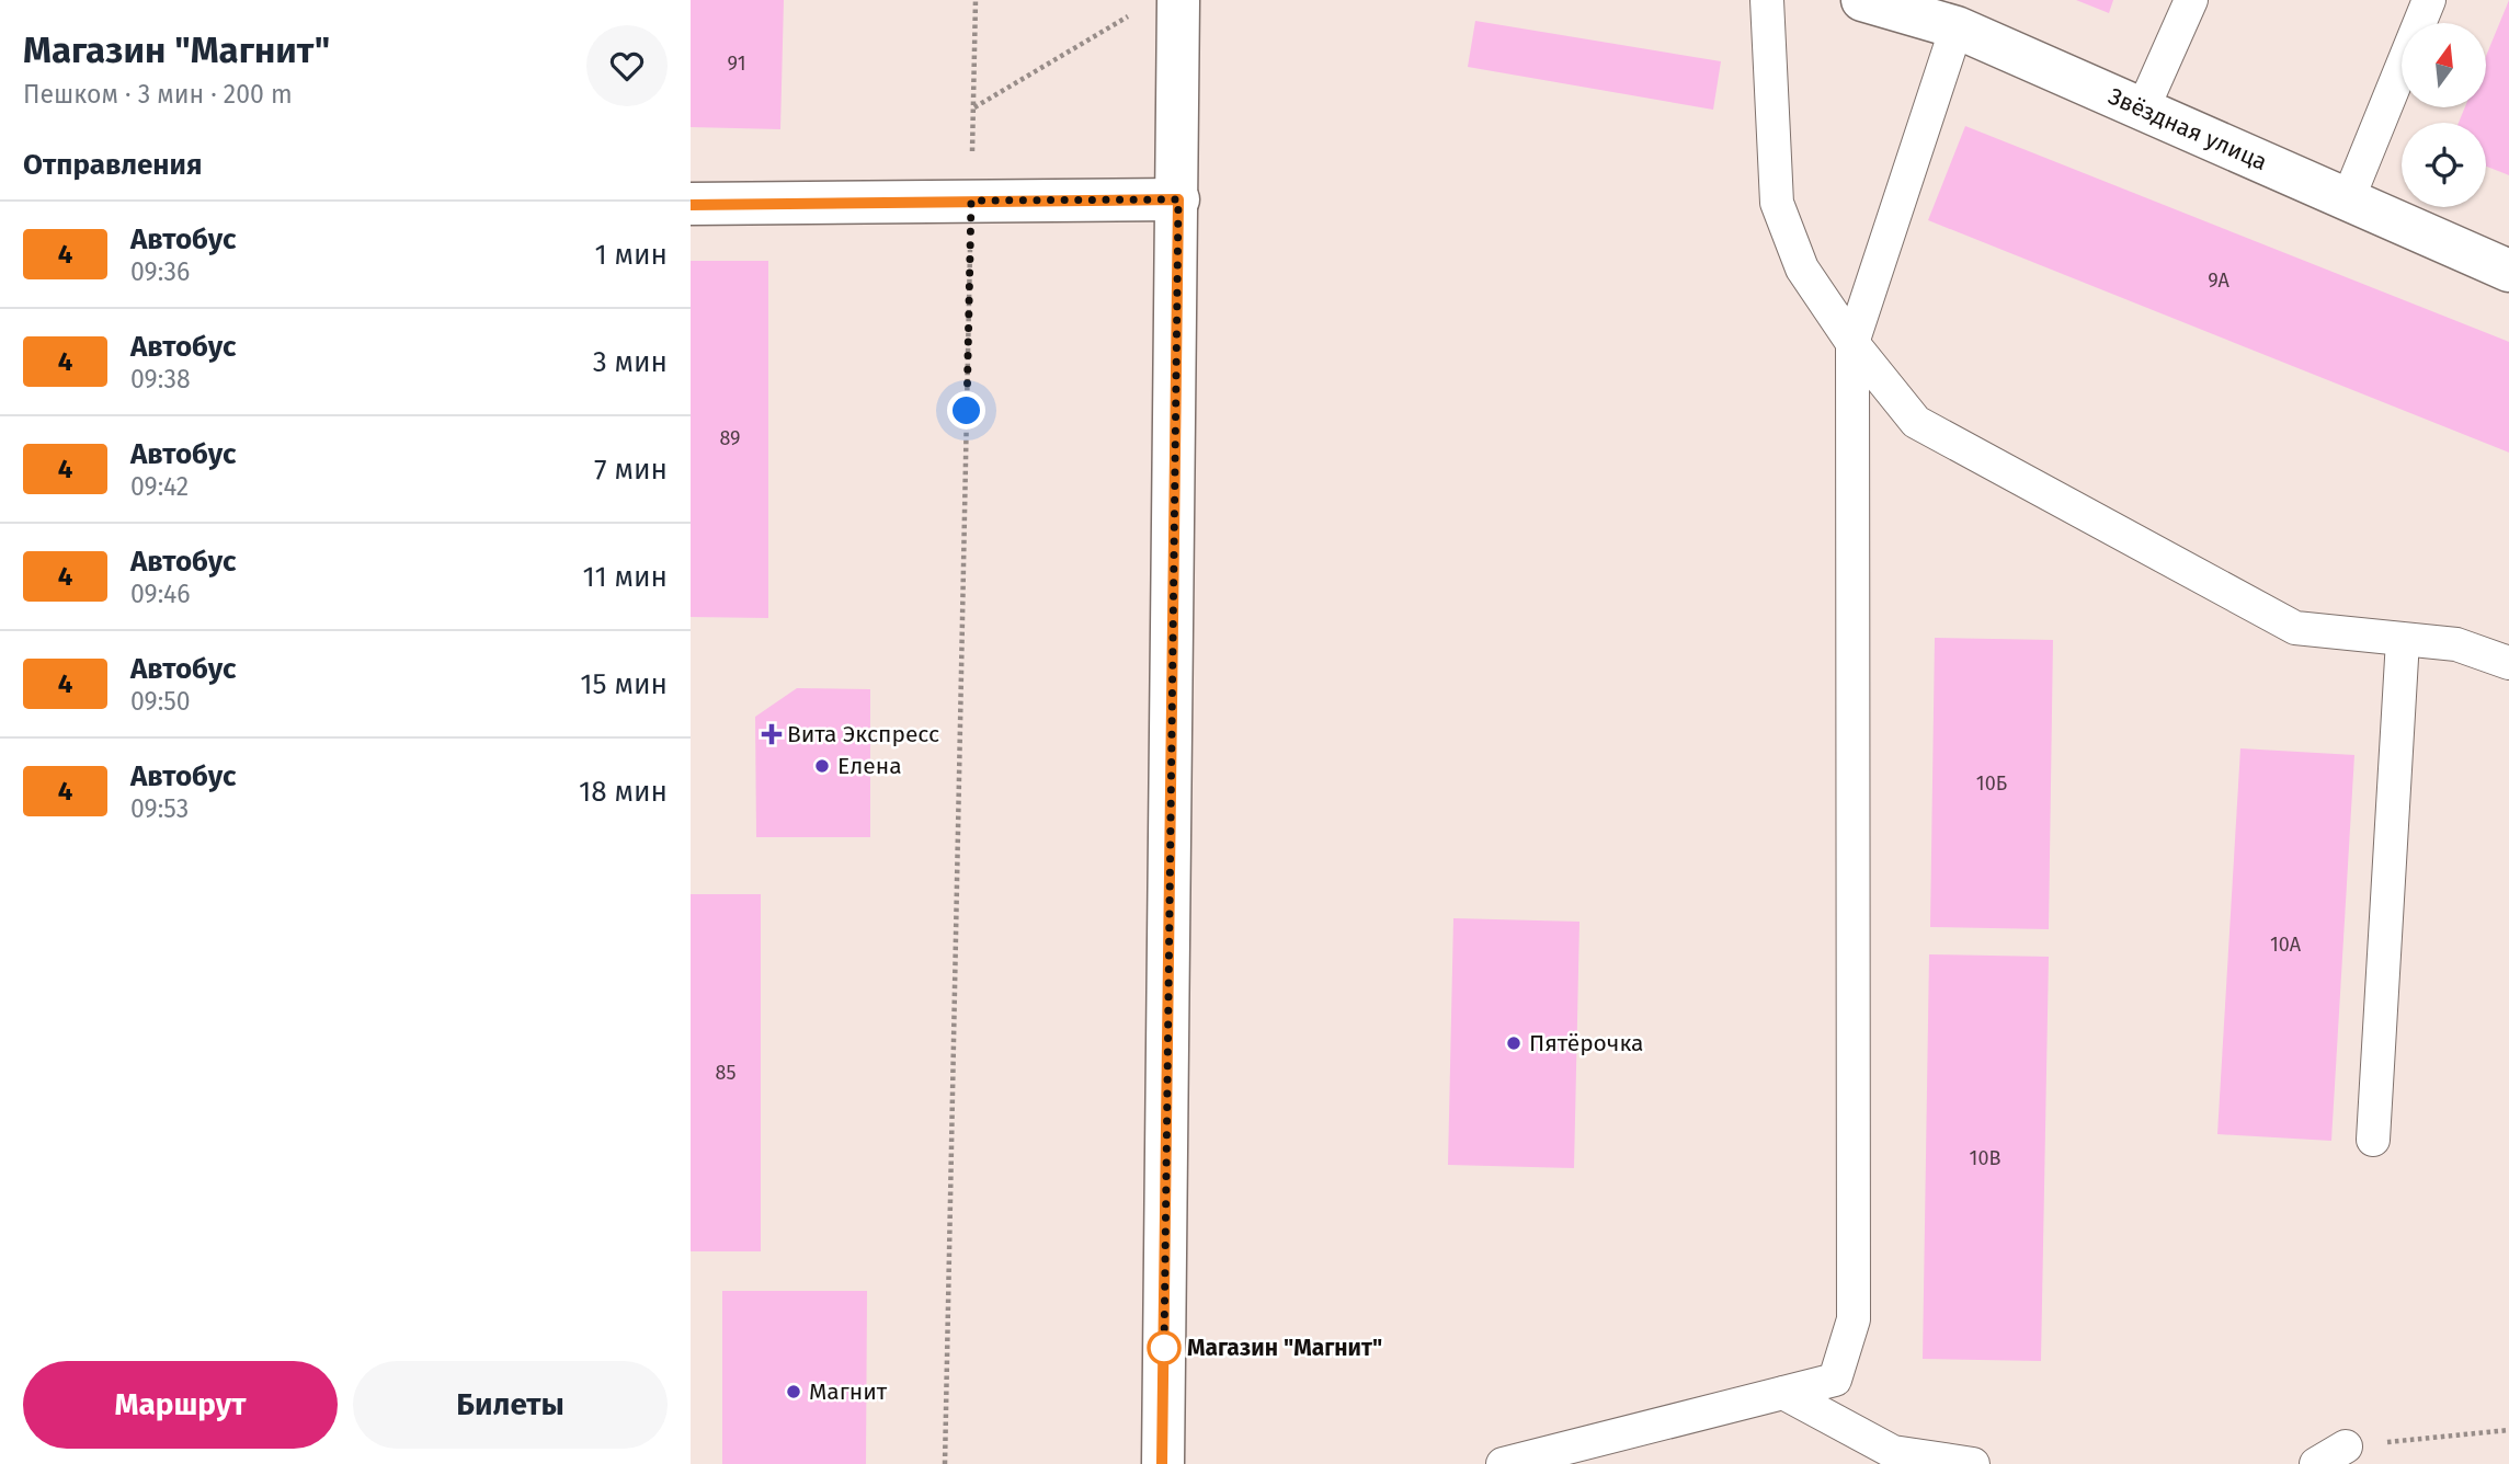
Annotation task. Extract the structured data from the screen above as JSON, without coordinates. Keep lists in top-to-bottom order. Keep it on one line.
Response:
{"streets":{"street":["Звёздная улица"]},"places":{"health":["Вита Экспресс"],"other":["Елена","Пятёрочка","Магазин \"Магнит\"","Магнит"]},"lines":["bus line 4"],"house_numbers":["91","9А","89","10Б","10А","85","10В"],"north":"top","page":{"heading":[["Магазин \"Магнит\"","Пешком · 3 мин · 200 m"],"Отправления"],"list":[{"mark":"4","name":"Автобус","note":"09:36","value":"1 мин"},{"mark":"4","name":"Автобус","note":"09:38","value":"3 мин"},{"mark":"4","name":"Автобус","note":"09:42","value":"7 мин"},{"mark":"4","name":"Автобус","note":"09:46","value":"11 мин"},{"mark":"4","name":"Автобус","note":"09:50","value":"15 мин"},{"mark":"4","name":"Автобус","note":"09:53","value":"18 мин"}],"buttons":["Маршрут","Билеты"]}}
